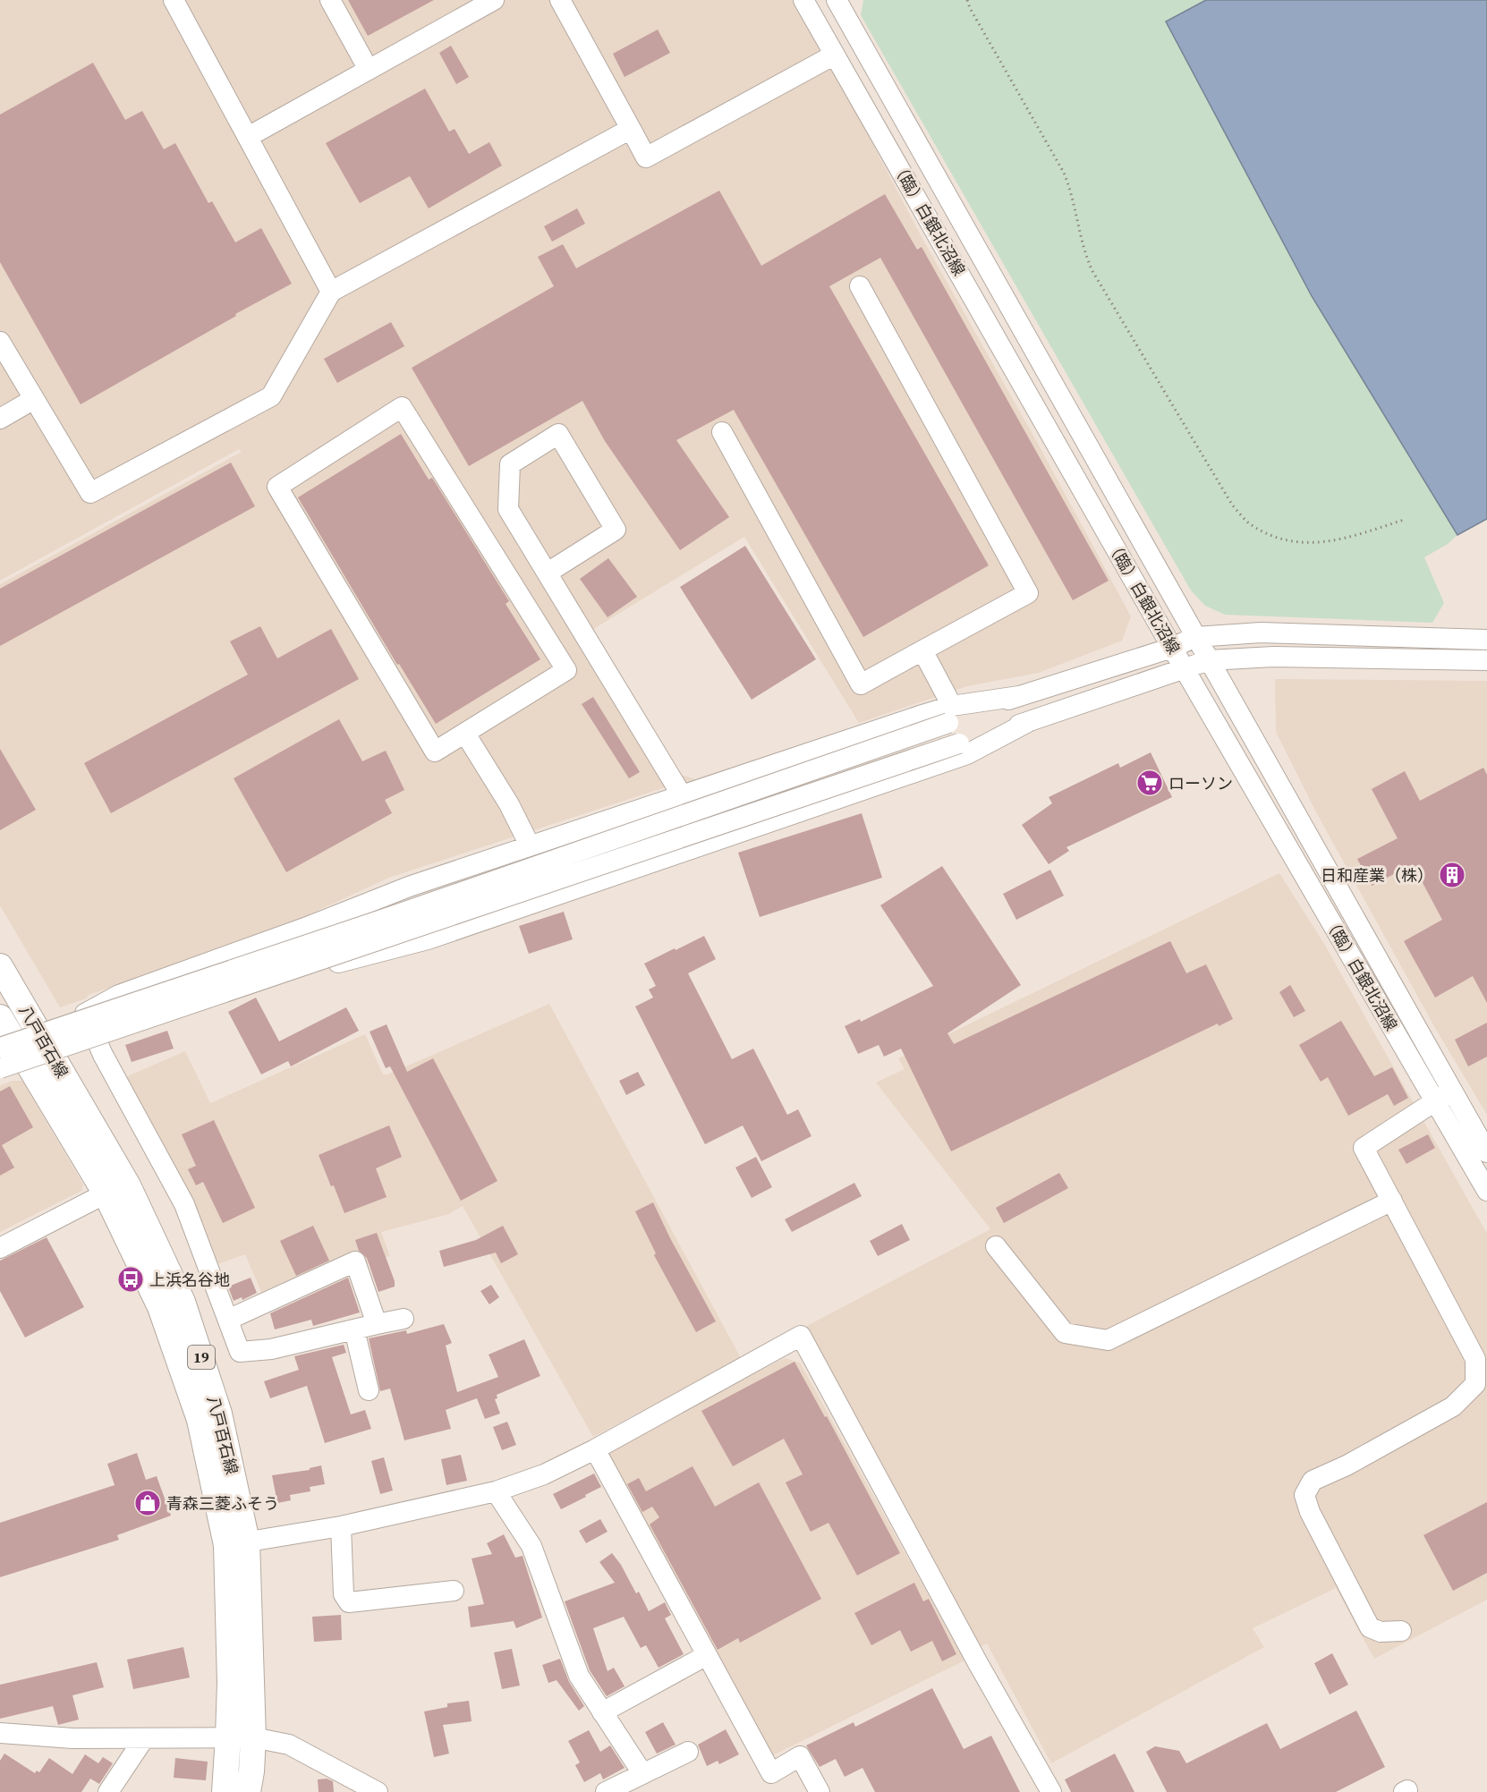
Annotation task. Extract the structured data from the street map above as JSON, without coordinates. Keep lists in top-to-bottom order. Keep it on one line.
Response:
{"streets":{"main road":["八戸百石線","19"],"street":["（臨）白銀北沼線"]},"places":{"supermarket":["ローソン"],"building":["日和産業（株）"],"bus stop":["上浜名谷地"],"shop":["青森三菱ふそう"]}}
